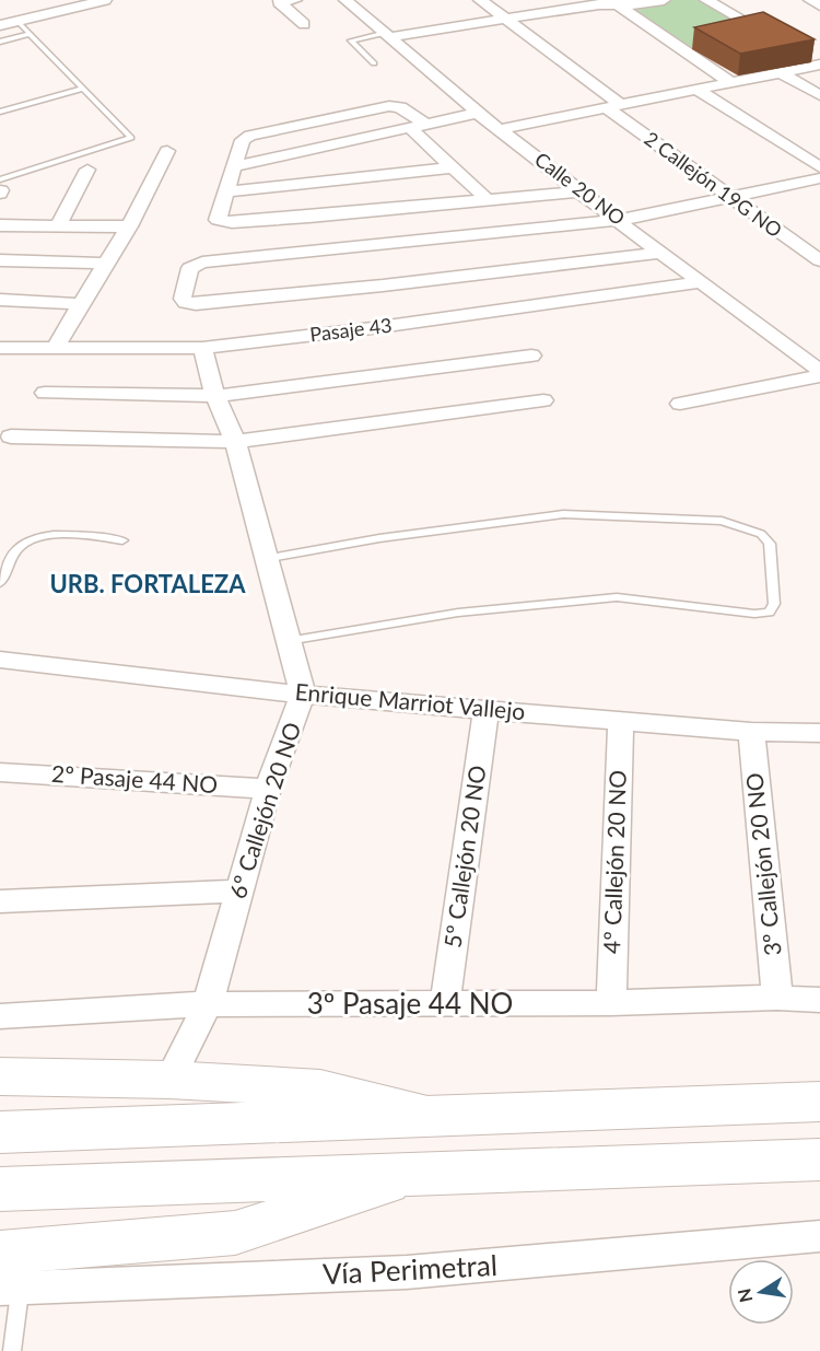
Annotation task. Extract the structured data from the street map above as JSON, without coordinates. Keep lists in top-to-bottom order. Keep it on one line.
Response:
{"streets":{"street":["2 Callejón 19G NO","Calle 20 NO","Pasaje 43","Enrique Marriot Vallejo","2º Pasaje 44 NO","6º Callejón 20 NO","5º Callejón 20 NO","4º Callejón 20 NO","3º Callejón 20 NO","3º Pasaje 44 NO","Vía Perimetral"]},"crossings":[["Calle 20 NO","Pasaje 43"],["Pasaje 43","6º Callejón 20 NO"],["Enrique Marriot Vallejo","6º Callejón 20 NO"],["Enrique Marriot Vallejo","5º Callejón 20 NO"],["Enrique Marriot Vallejo","4º Callejón 20 NO"],["Enrique Marriot Vallejo","3º Callejón 20 NO"],["2º Pasaje 44 NO","6º Callejón 20 NO"],["6º Callejón 20 NO","3º Pasaje 44 NO"],["5º Callejón 20 NO","3º Pasaje 44 NO"],["4º Callejón 20 NO","3º Pasaje 44 NO"],["3º Callejón 20 NO","3º Pasaje 44 NO"]],"districts":["URB. FORTALEZA"],"north":"left"}
